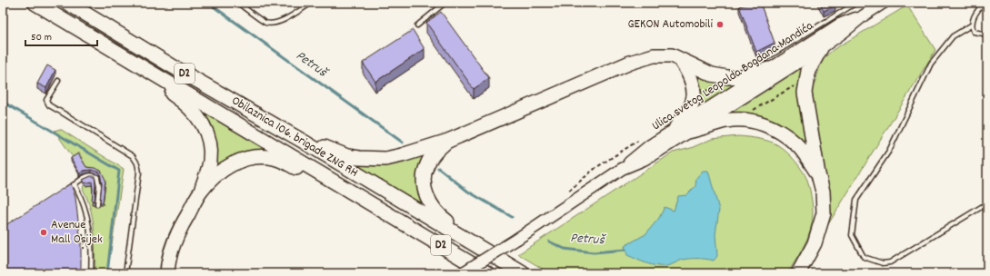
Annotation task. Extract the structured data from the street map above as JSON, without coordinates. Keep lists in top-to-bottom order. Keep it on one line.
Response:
{"streets":{"highway":["D2","Obilaznica 106. brigade ZNG RH"],"main road":["Ulica svetog Leopolda Bogdana Mandića"]},"water":["Petruš"],"places":["GEKON Automobili","Avenue Mall Osijek"],"scale_bar":"50 m"}
